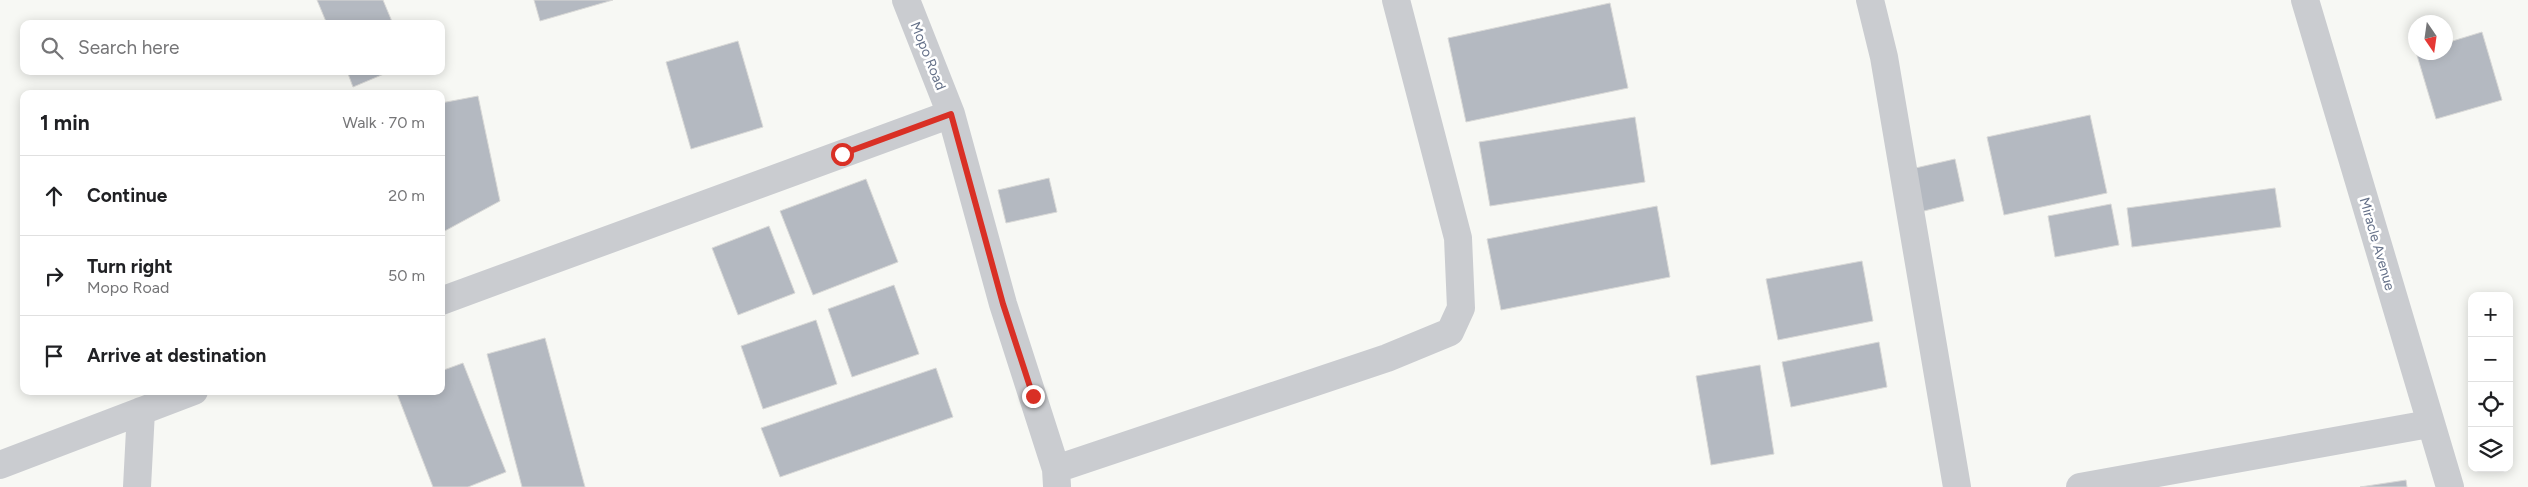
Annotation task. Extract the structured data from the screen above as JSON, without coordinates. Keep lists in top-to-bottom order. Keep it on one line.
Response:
{"streets":{"street":["Mopo Road","Miracle Avenue"]},"north":"bottom","page":{"search":"Search here","heading":["1 min","Walk · 70 m"],"list":[["Continue","20 m"],["Turn right","Mopo Road","50 m"],"Arrive at destination"],"map_buttons":["+","−"]}}
